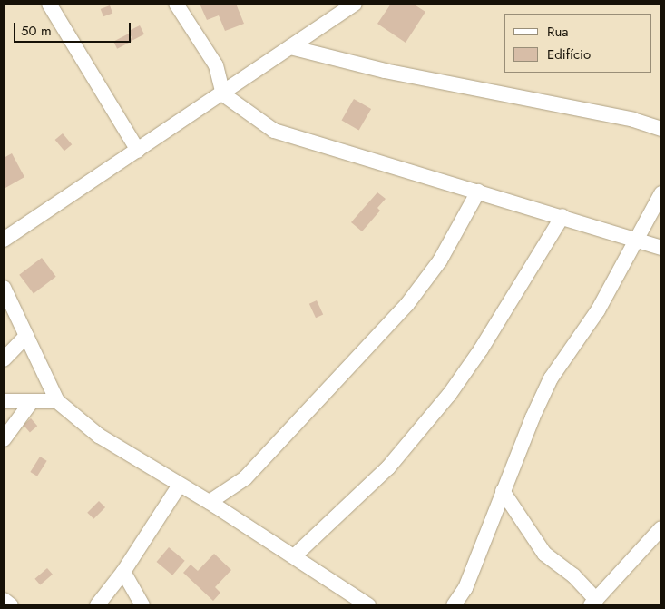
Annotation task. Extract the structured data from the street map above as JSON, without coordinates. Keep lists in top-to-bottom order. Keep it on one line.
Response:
{"legend":["Rua","Edifício"],"scale_bar":"50 m"}
